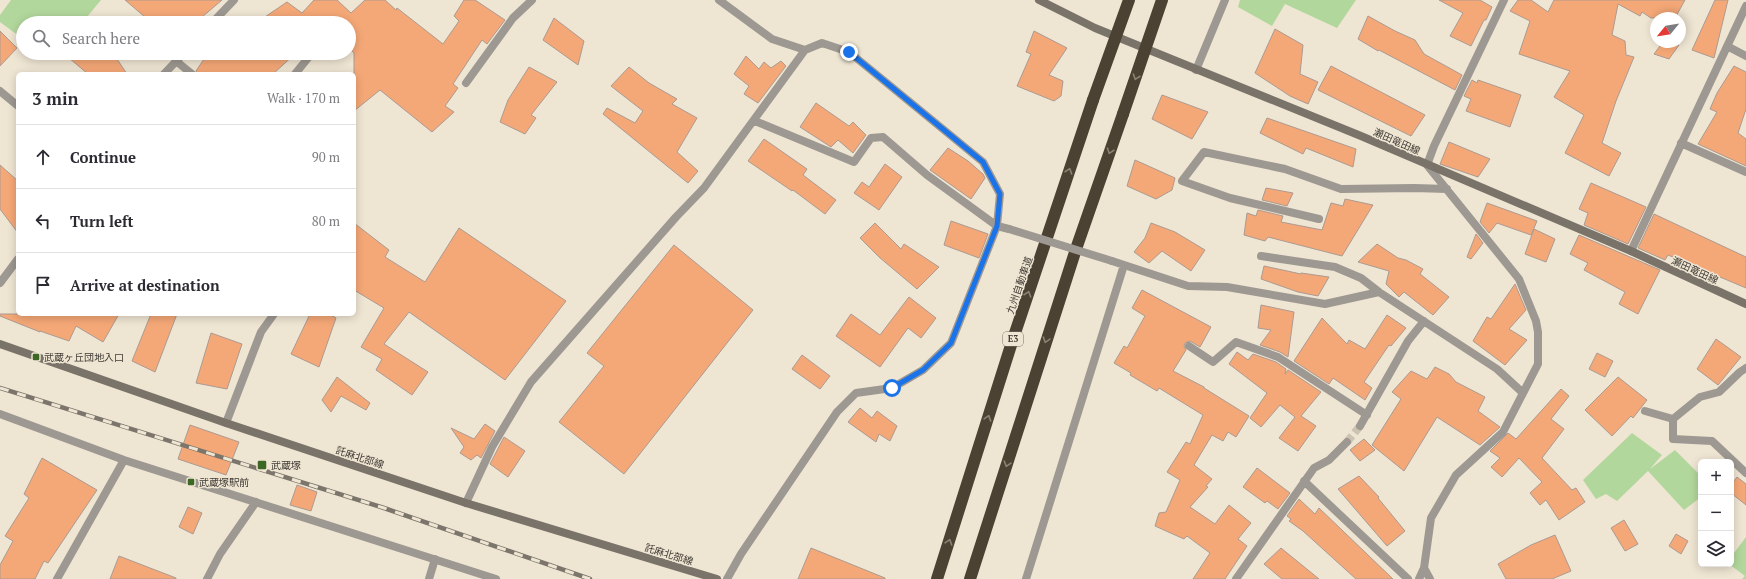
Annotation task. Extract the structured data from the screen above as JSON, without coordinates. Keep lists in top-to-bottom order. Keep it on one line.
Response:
{"streets":{"highway":["九州自動車道","E3"],"main road":["瀬田竜田線","託麻北部線"]},"places":{"transit":["武蔵ヶ丘団地入口","武蔵塚","武蔵塚駅前"]},"north":"bottom left","page":{"search":"Search here","heading":["3 min","Walk · 170 m"],"list":[["Continue","90 m"],["Turn left","80 m"],"Arrive at destination"],"map_buttons":["+","−"]}}
